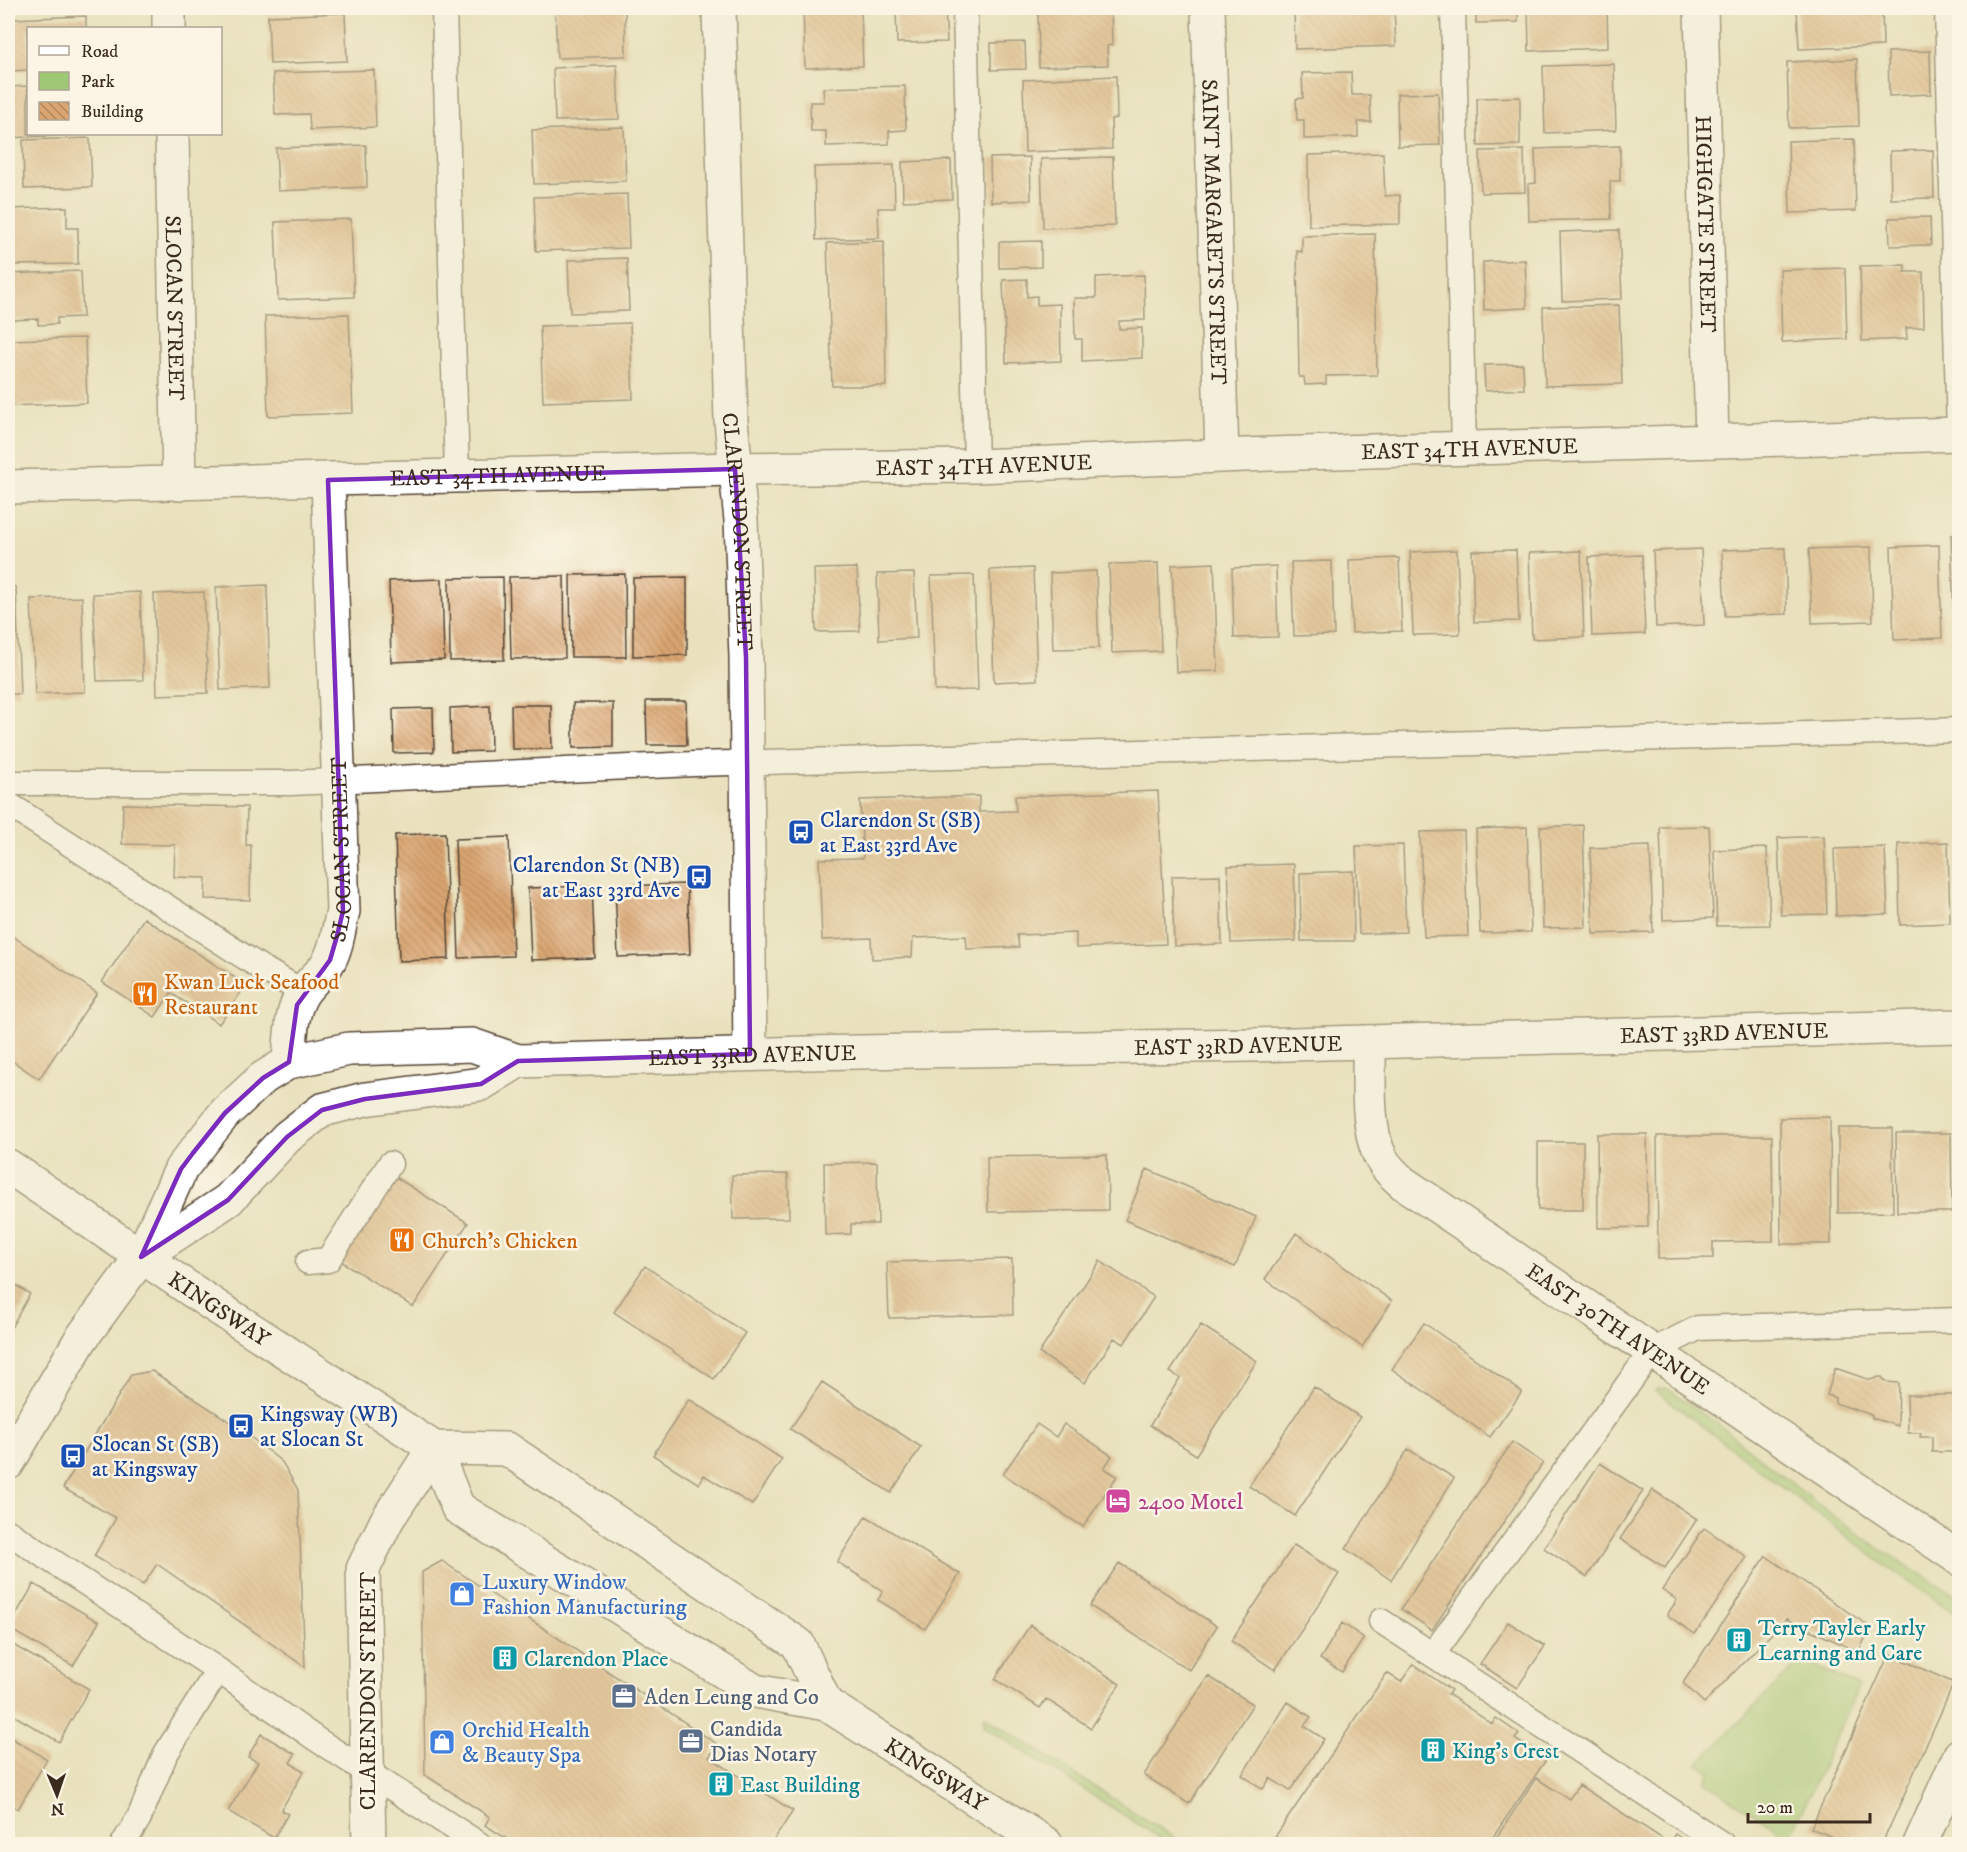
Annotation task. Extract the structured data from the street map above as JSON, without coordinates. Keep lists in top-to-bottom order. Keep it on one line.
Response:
{"streets":{"street":["HIGHGATE STREET","SAINT MARGARETS STREET","SLOCAN STREET","EAST 34TH AVENUE","CLARENDON STREET","EAST 33RD AVENUE","KINGSWAY","EAST 30TH AVENUE"]},"crossings":[["HIGHGATE STREET","EAST 34TH AVENUE"],["SAINT MARGARETS STREET","EAST 34TH AVENUE"],["SLOCAN STREET","EAST 34TH AVENUE"],["SLOCAN STREET","EAST 33RD AVENUE"],["EAST 34TH AVENUE","CLARENDON STREET"],["CLARENDON STREET","EAST 33RD AVENUE"],["CLARENDON STREET","KINGSWAY"],["EAST 33RD AVENUE","EAST 30TH AVENUE"]],"places":{"bus stop":["Clarendon St (SB) at East 33rd Ave","Clarendon St (NB) at East 33rd Ave","Kingsway (WB) at Slocan St","Slocan St (SB) at Kingsway"],"restaurant":["Kwan Luck Seafood Restaurant","Church's Chicken"],"hotel":["2400 Motel"],"shop":["Luxury Window Fashion Manufacturing","Orchid Health & Beauty Spa"],"building":["Terry Tayler Early Learning and Care","Clarendon Place","King's Crest","East Building"],"office":["Aden Leung and Co","Candida Dias Notary"]},"legend":["Road","Park","Building"],"scale_bar":"20 m","north":"bottom"}
